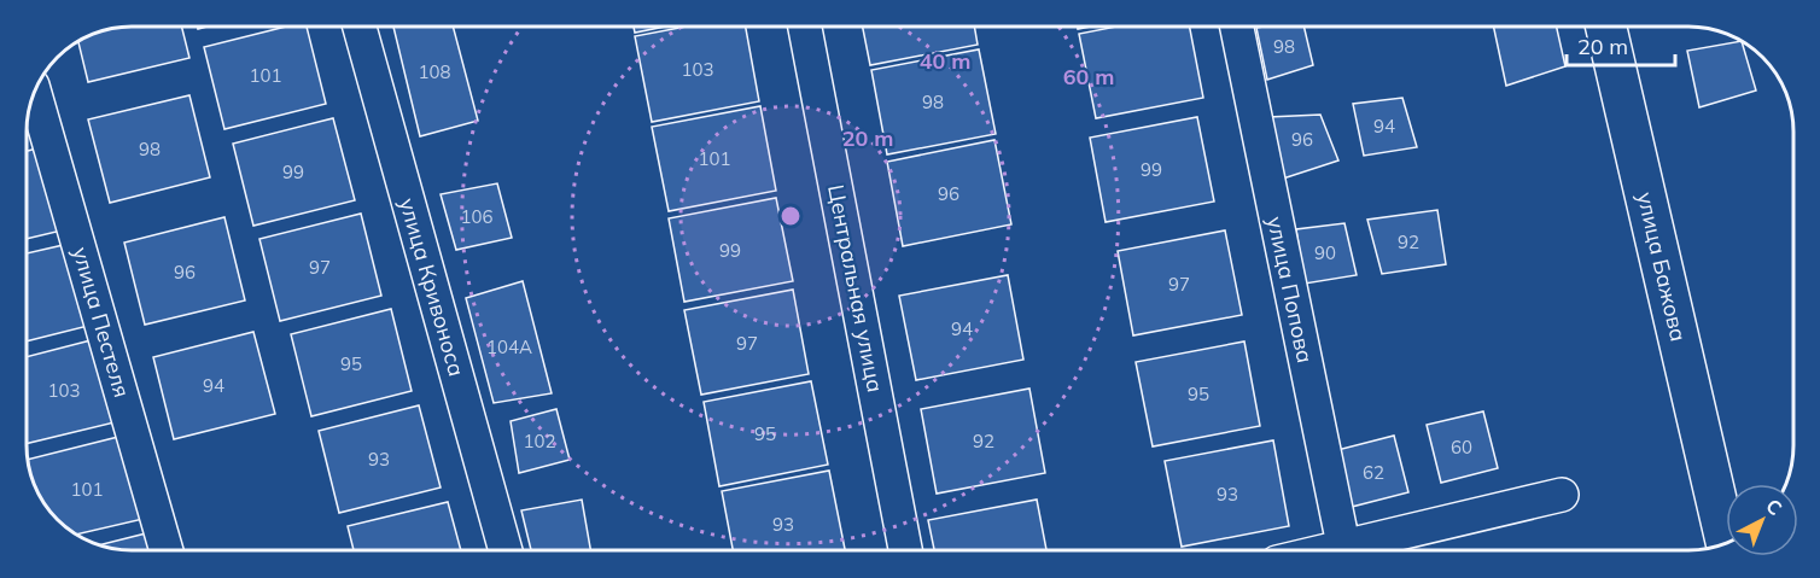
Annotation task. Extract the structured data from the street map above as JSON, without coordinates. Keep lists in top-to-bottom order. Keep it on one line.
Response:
{"streets":{"main road":["улица Бажова"],"street":["улица Кривоноса","Центральная улица","улица Попова","улица Пестеля"]},"house_numbers":["98","103","108","101","98","94","96","98","101","99","99","96","106","92","99","90","97","96","97","94","97","104А","95","94","103","95","95","102","92","60","93","62","101","93","93"],"scale_bar":"20 m","north":"top right","rings":["40 m","60 m","20 m"]}
